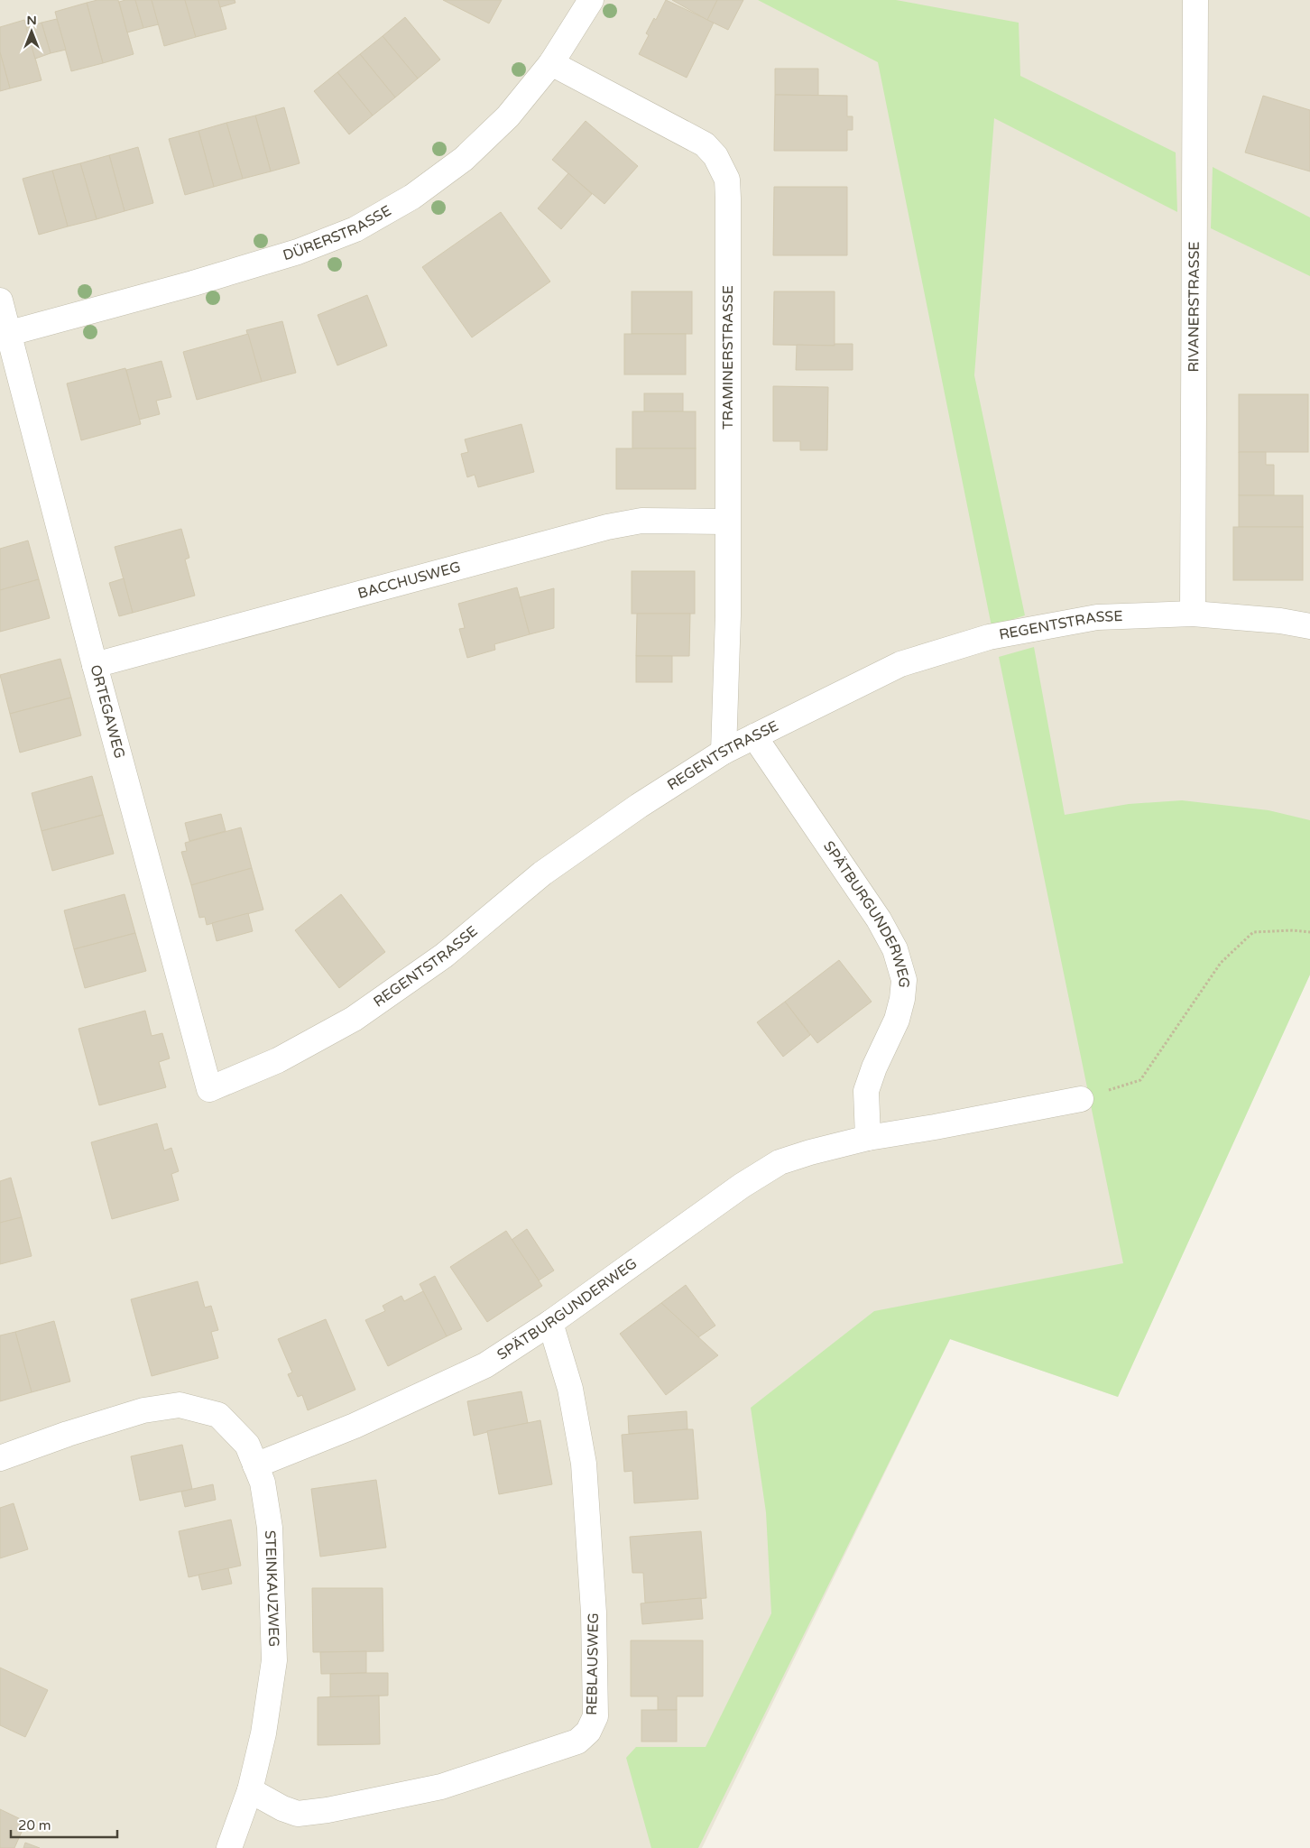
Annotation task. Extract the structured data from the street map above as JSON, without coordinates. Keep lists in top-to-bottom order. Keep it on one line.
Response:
{"streets":{"street":["DÜRERSTRASSE","RIVANERSTRASSE","TRAMINERSTRASSE","BACCHUSWEG","REGENTSTRASSE","ORTEGAWEG","SPÄTBURGUNDERWEG","STEINKAUZWEG","REBLAUSWEG"]},"crossings":[["DÜRERSTRASSE","TRAMINERSTRASSE"],["DÜRERSTRASSE","ORTEGAWEG"],["RIVANERSTRASSE","REGENTSTRASSE"],["TRAMINERSTRASSE","BACCHUSWEG"],["TRAMINERSTRASSE","REGENTSTRASSE"],["BACCHUSWEG","ORTEGAWEG"],["REGENTSTRASSE","ORTEGAWEG"],["REGENTSTRASSE","SPÄTBURGUNDERWEG"],["SPÄTBURGUNDERWEG","STEINKAUZWEG"],["SPÄTBURGUNDERWEG","REBLAUSWEG"],["STEINKAUZWEG","REBLAUSWEG"]],"scale_bar":"20 m","north":"top"}
